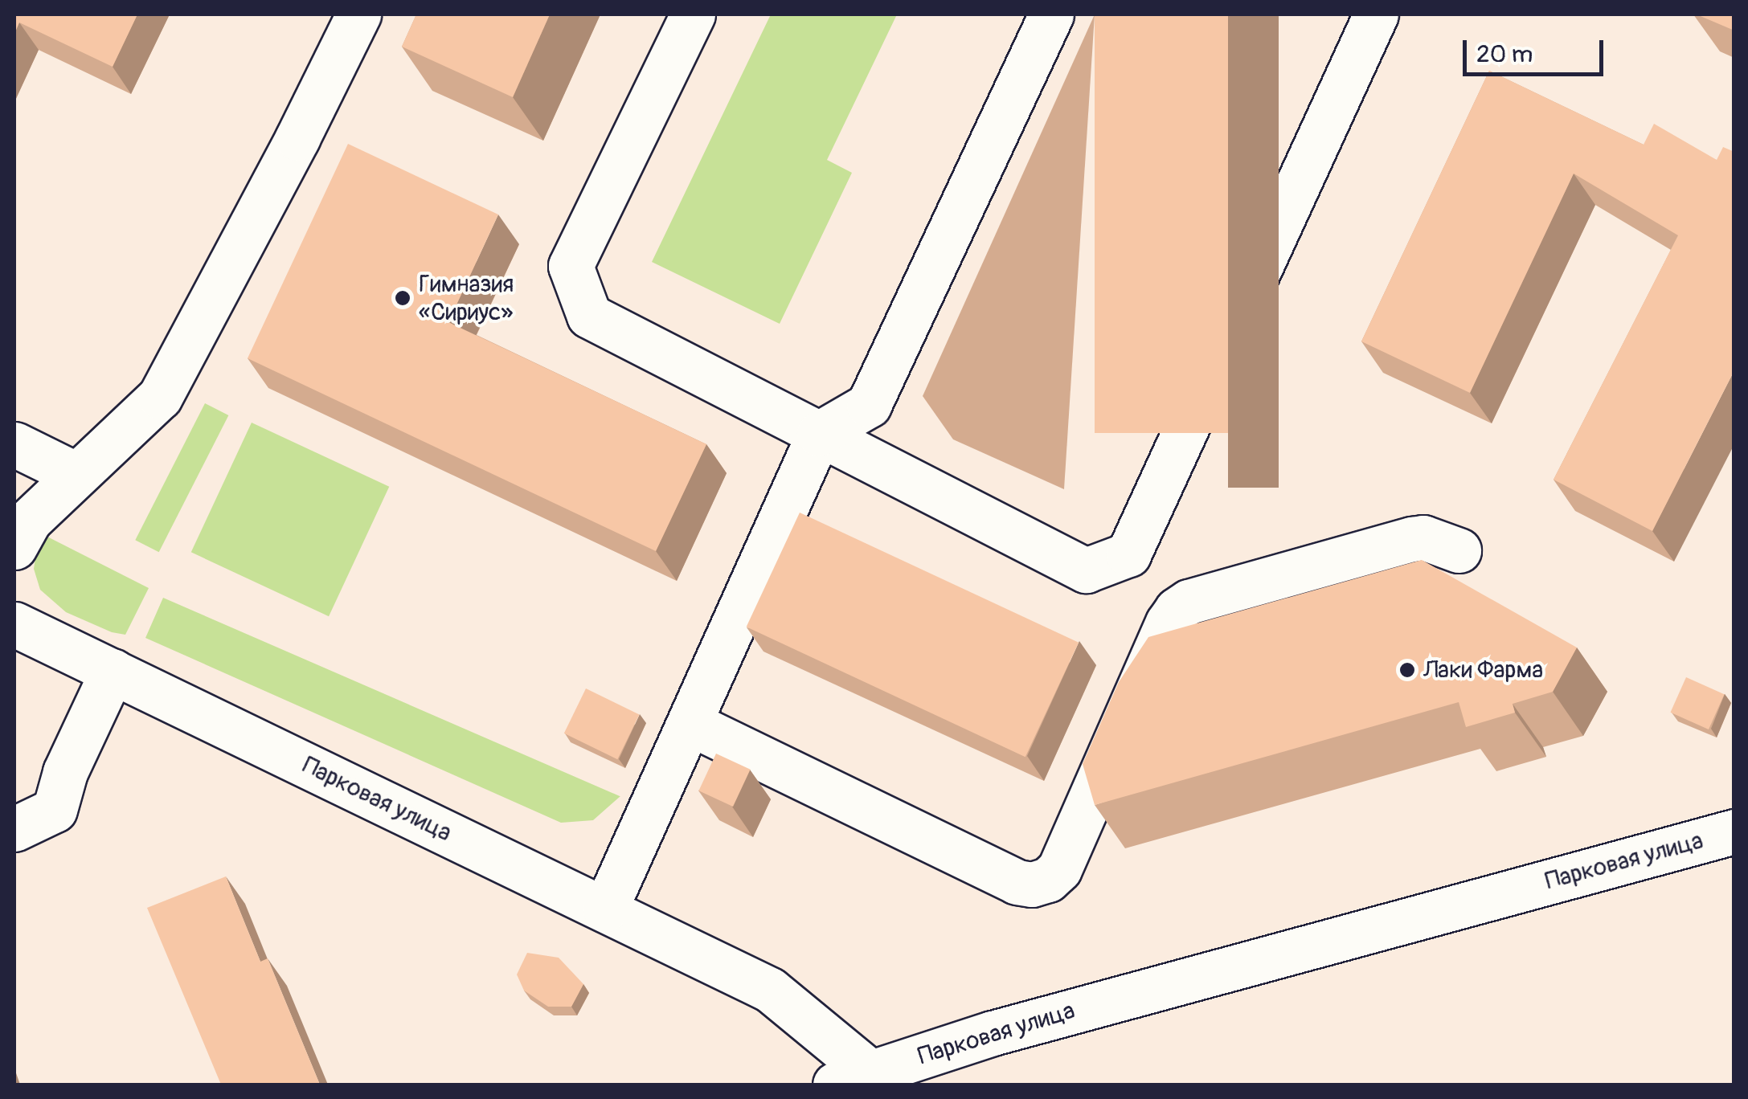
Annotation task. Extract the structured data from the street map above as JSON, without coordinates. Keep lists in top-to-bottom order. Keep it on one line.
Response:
{"streets":{"street":["Парковая улица"]},"places":["Гимназия «Сириус»","Лаки Фарма"],"scale_bar":"20 m"}
